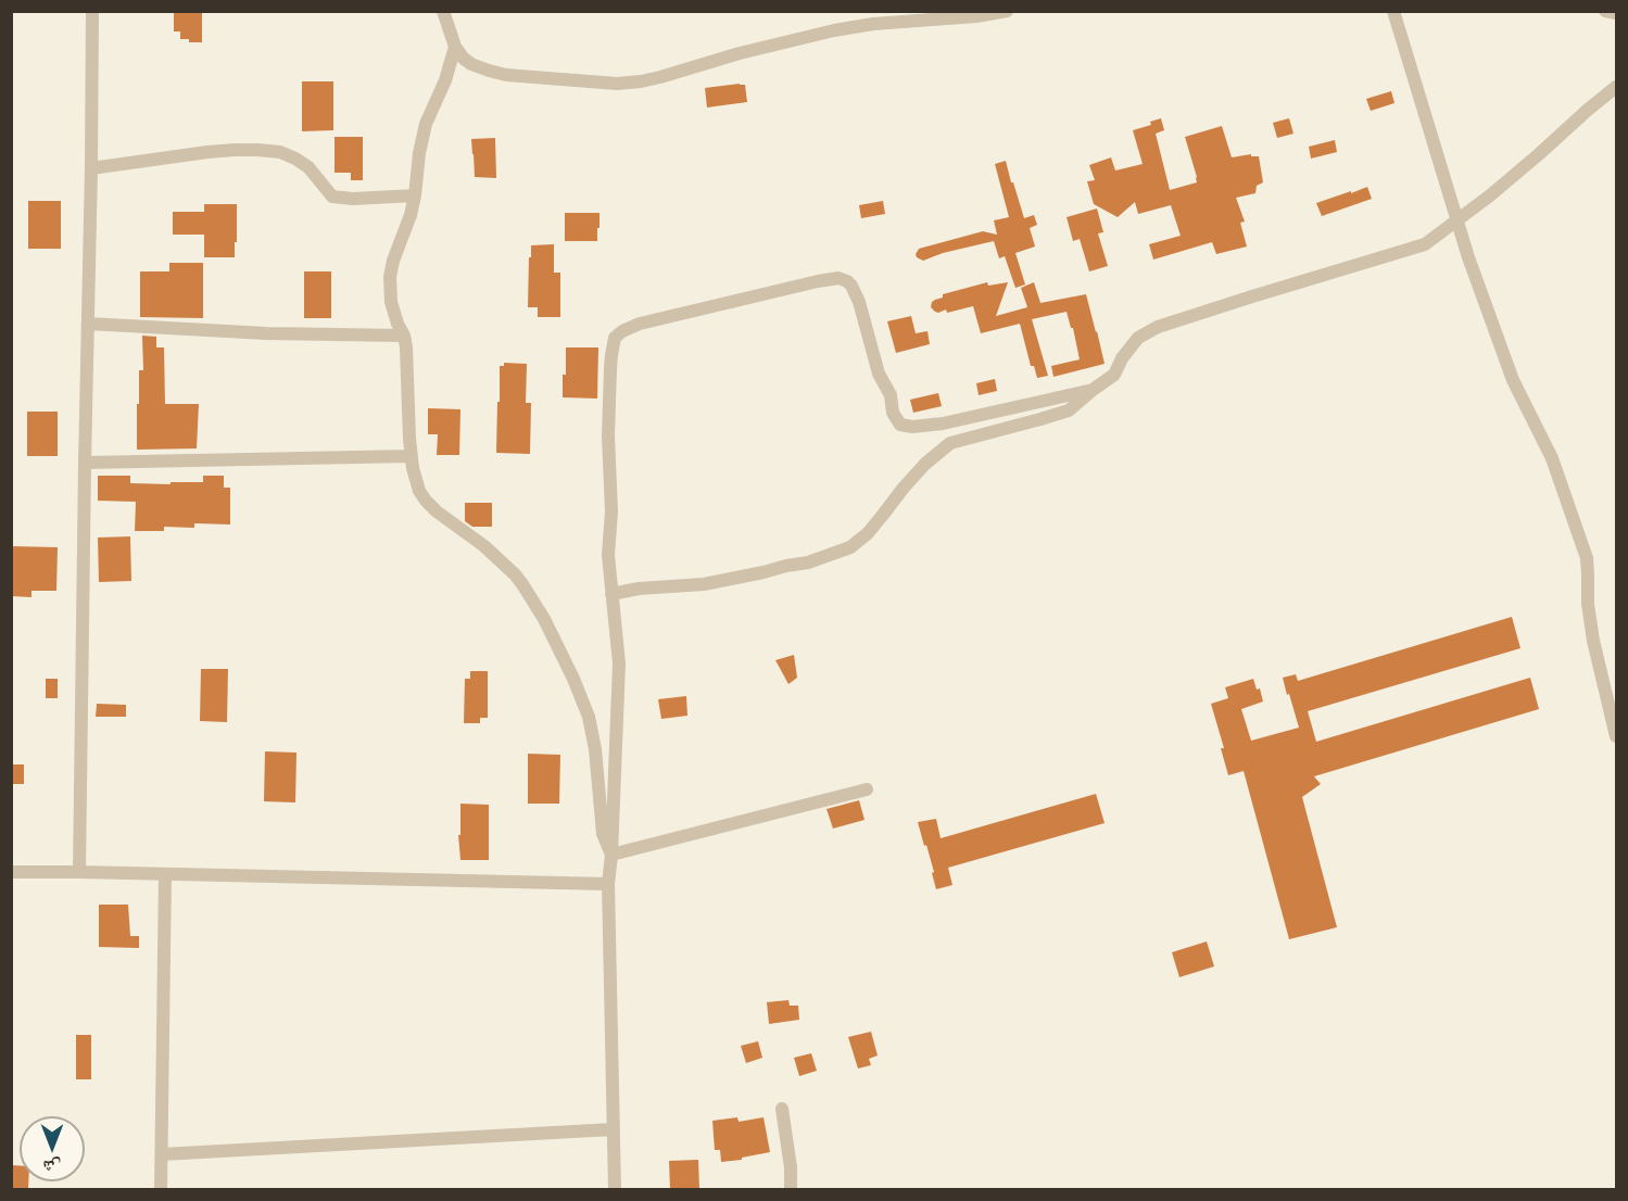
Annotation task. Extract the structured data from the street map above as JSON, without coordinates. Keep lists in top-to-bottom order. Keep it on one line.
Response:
{"north":"bottom"}
